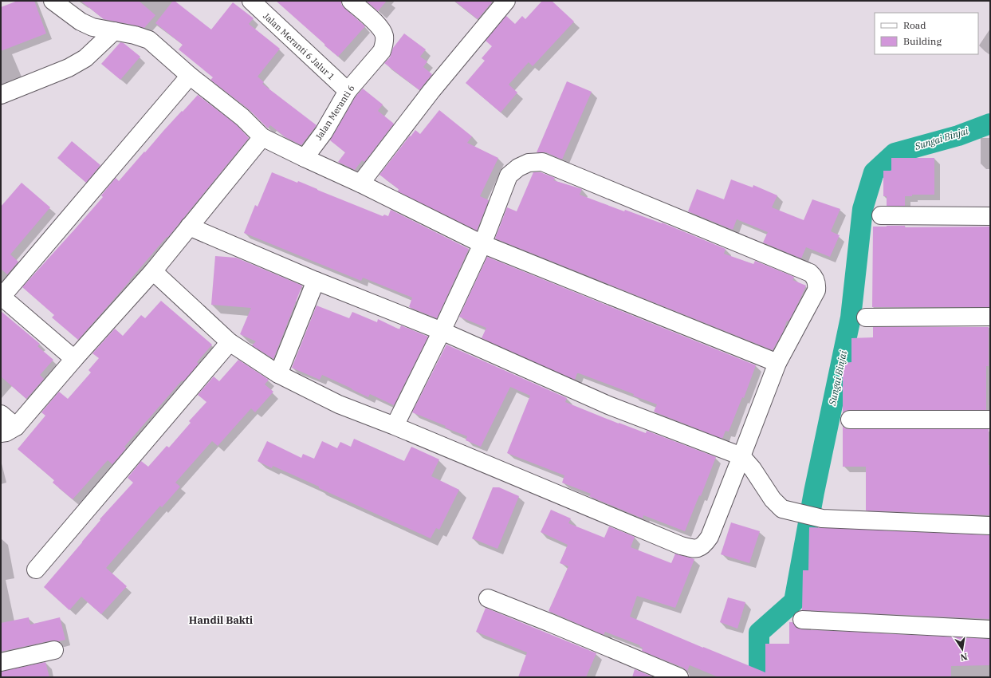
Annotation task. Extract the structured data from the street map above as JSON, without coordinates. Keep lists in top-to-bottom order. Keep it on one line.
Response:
{"streets":{"street":["Jalan Meranti 6 Jalur 1","Jalan Meranti 6"]},"crossings":[["Jalan Meranti 6 Jalur 1","Jalan Meranti 6"]],"districts":["Handil Bakti"],"water":["Sungai Binjai"],"legend":["Road","Building"],"north":"bottom"}
